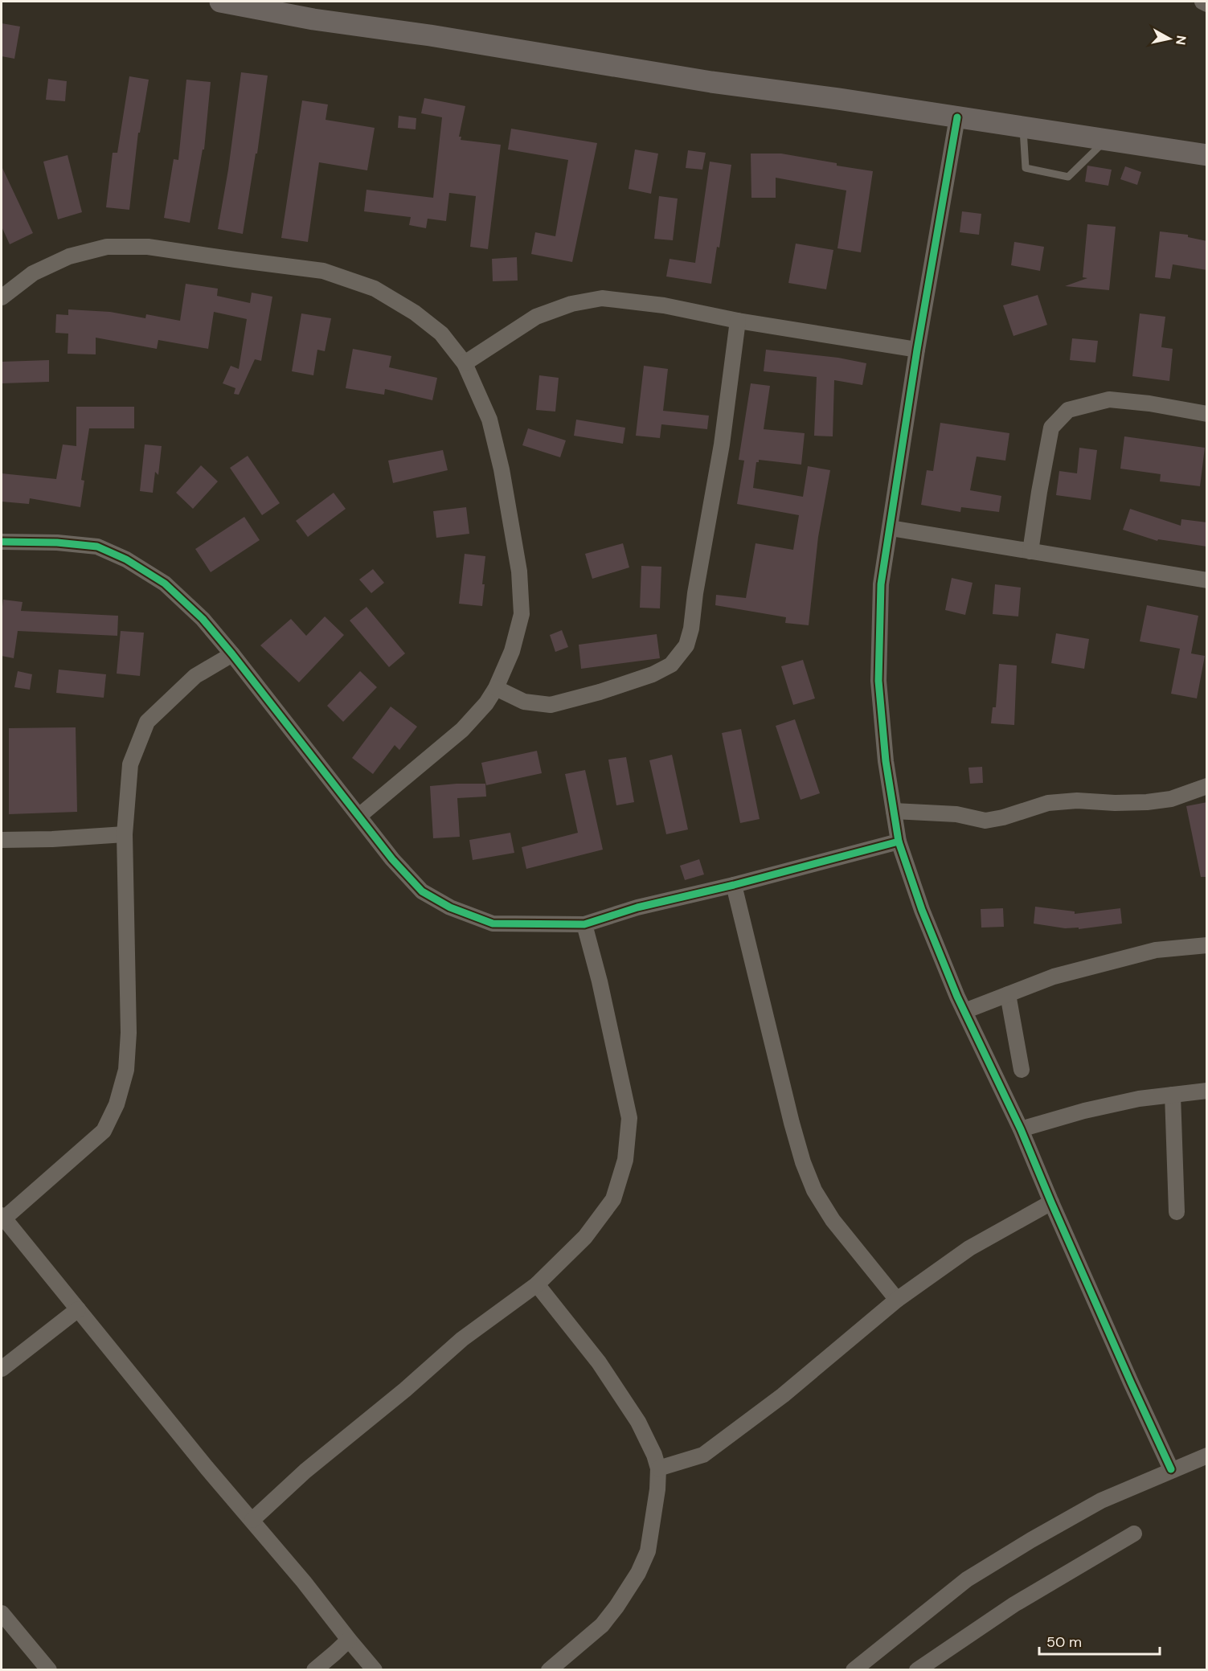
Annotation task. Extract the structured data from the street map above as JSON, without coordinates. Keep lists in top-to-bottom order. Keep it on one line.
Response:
{"scale_bar":"50 m","north":"right"}
